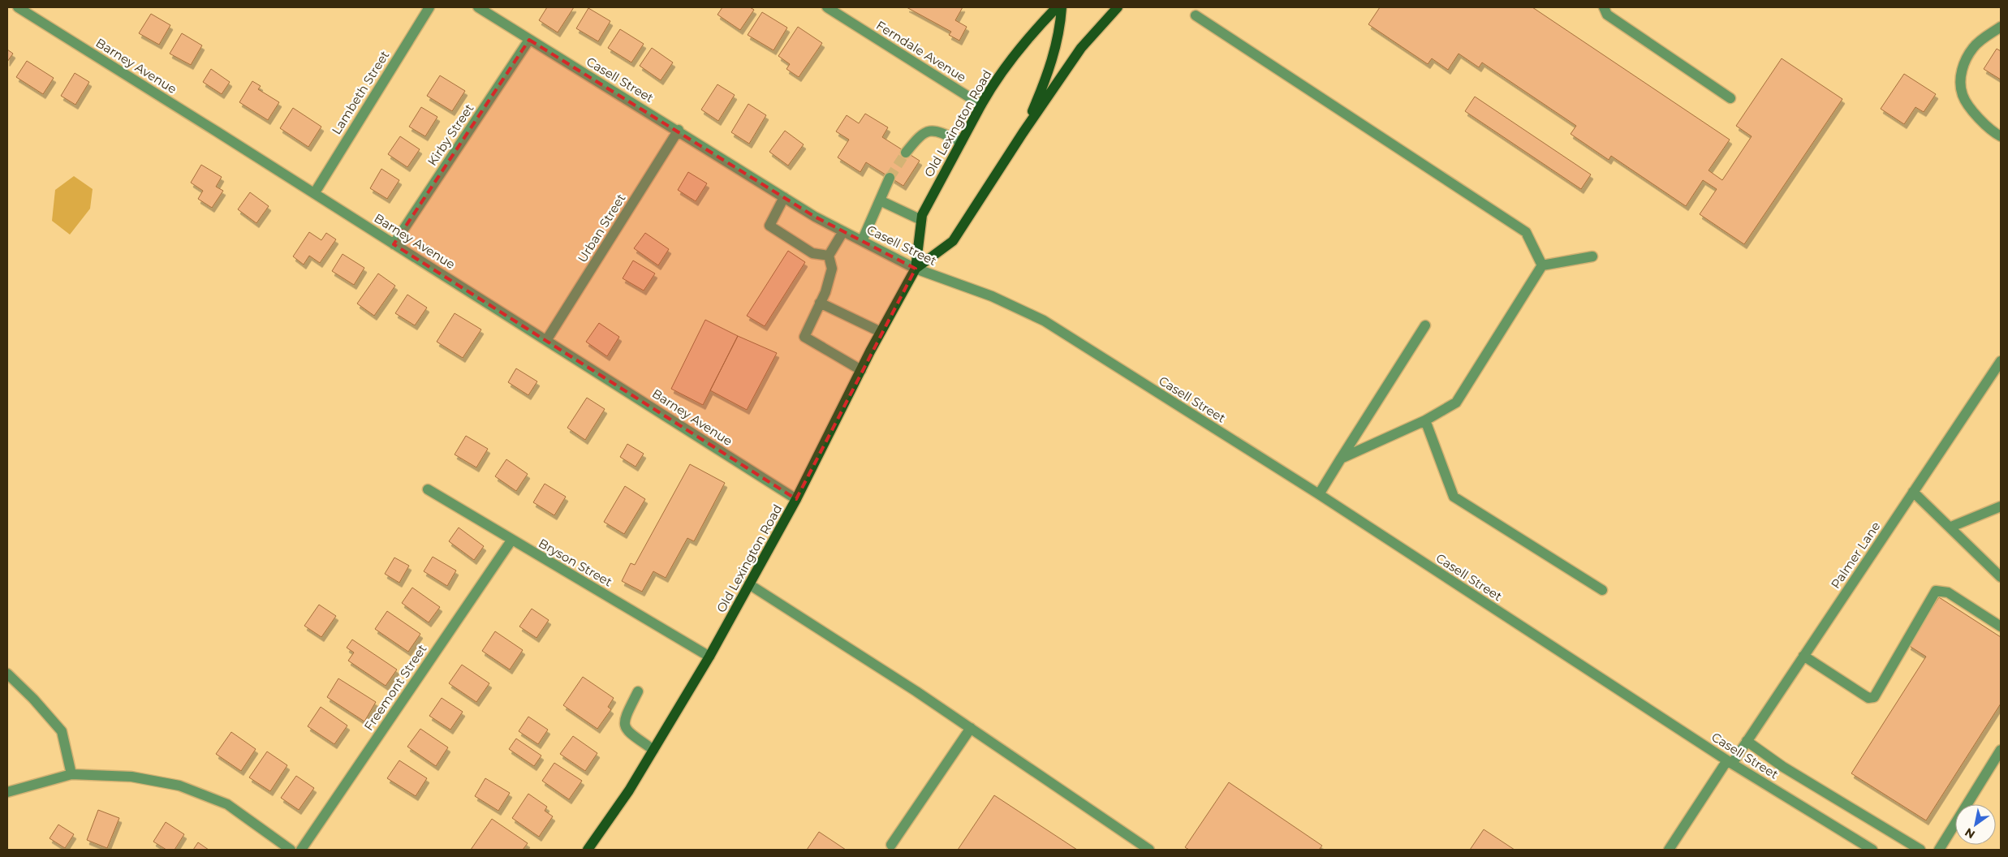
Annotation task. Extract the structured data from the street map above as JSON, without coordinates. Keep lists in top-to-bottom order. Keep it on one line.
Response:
{"streets":{"main road":["Old Lexington Road"],"street":["Ferndale Avenue","Barney Avenue","Casell Street","Lambeth Street","Kirby Street","Urban Street","Palmer Lane","Bryson Street","Freemont Street"]},"crossings":[["Ferndale Avenue","Old Lexington Road"],["Barney Avenue","Lambeth Street"],["Barney Avenue","Old Lexington Road"],["Barney Avenue","Kirby Street"],["Barney Avenue","Urban Street"],["Casell Street","Old Lexington Road"],["Casell Street","Kirby Street"],["Casell Street","Urban Street"],["Casell Street","Palmer Lane"],["Old Lexington Road","Bryson Street"],["Bryson Street","Freemont Street"]],"north":"bottom left"}
